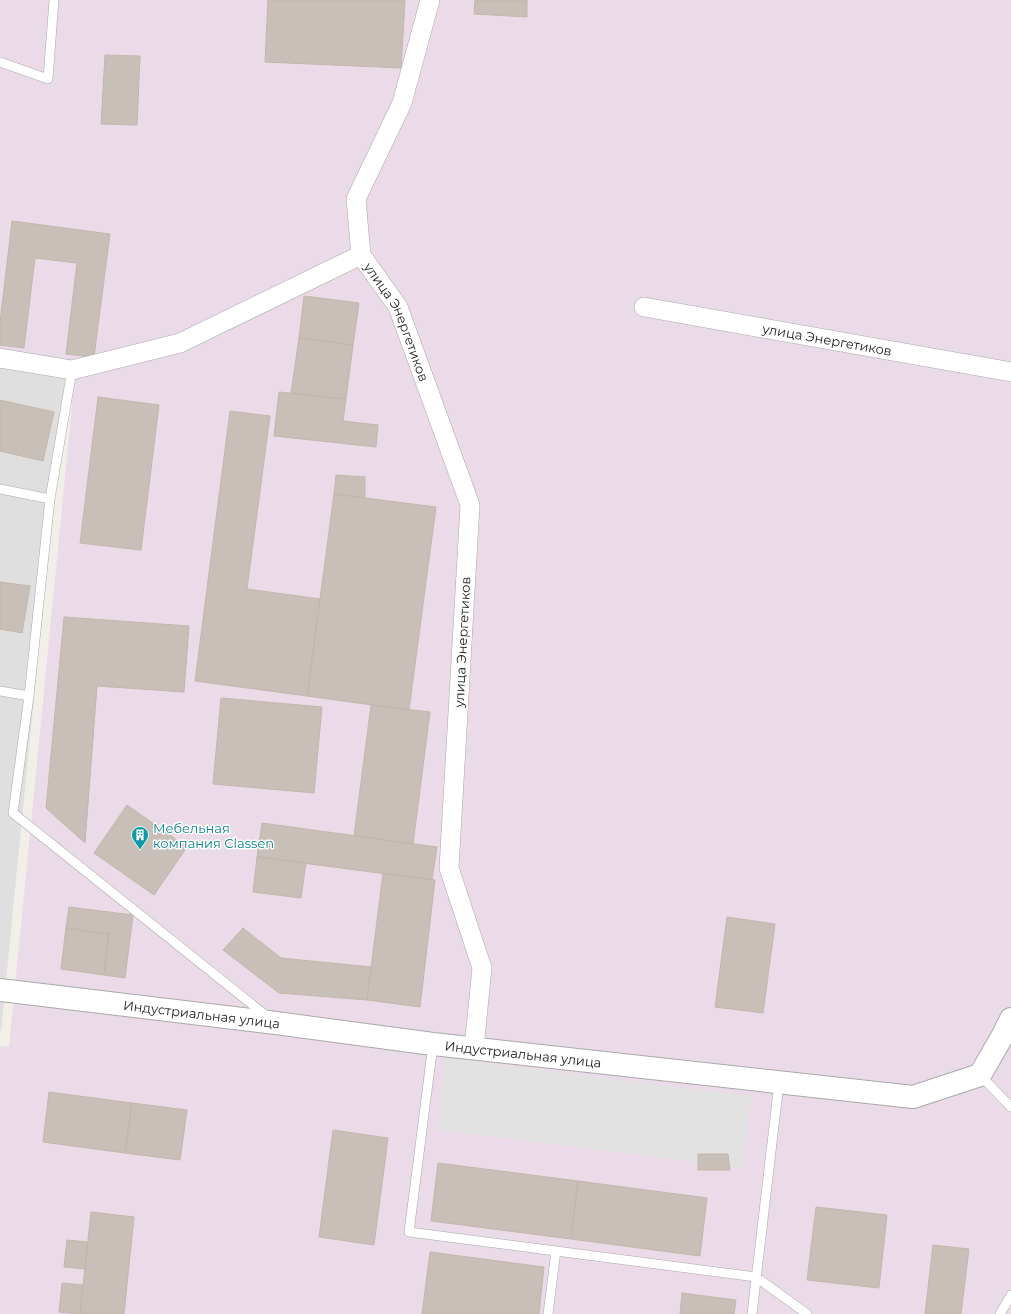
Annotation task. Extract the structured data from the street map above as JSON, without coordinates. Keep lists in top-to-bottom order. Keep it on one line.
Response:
{"streets":{"street":["улица Энергетиков","Индустриальная улица"]},"crossings":[["улица Энергетиков","Индустриальная улица"]],"places":{"building":["Мебельная компания Сlassen"]}}
